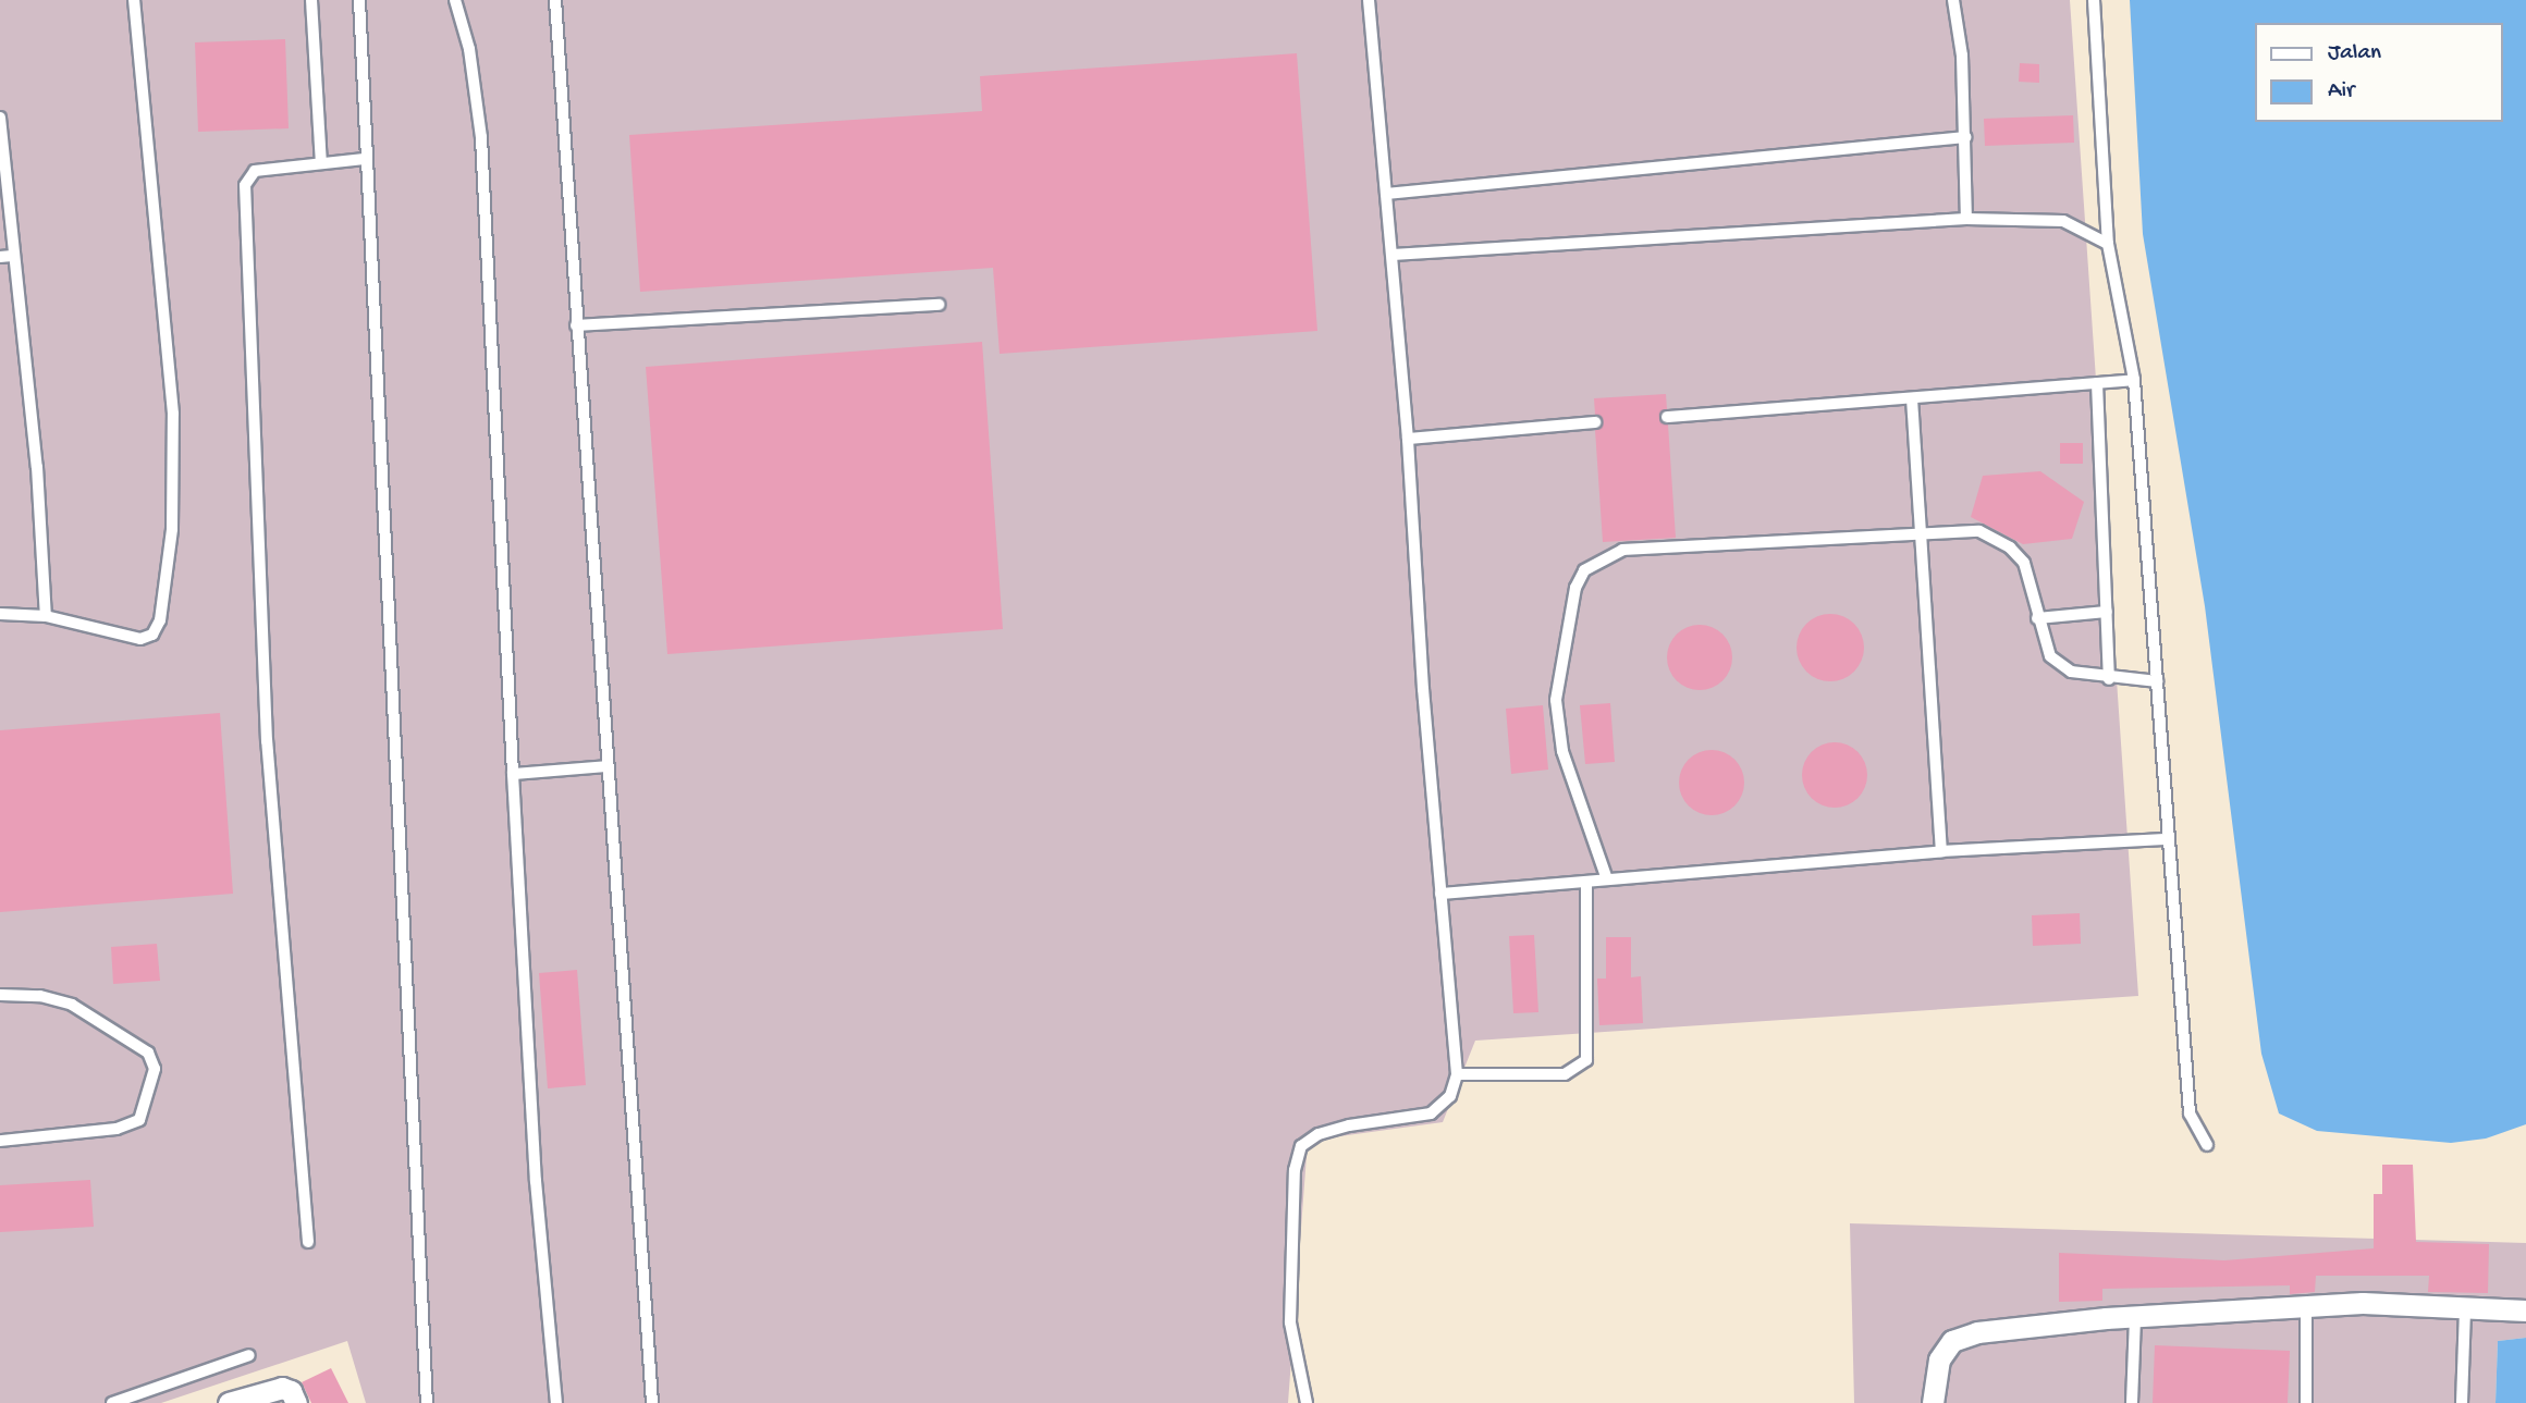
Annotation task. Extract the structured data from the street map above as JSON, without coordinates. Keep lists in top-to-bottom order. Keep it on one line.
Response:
{"legend":["Jalan","Air"]}
